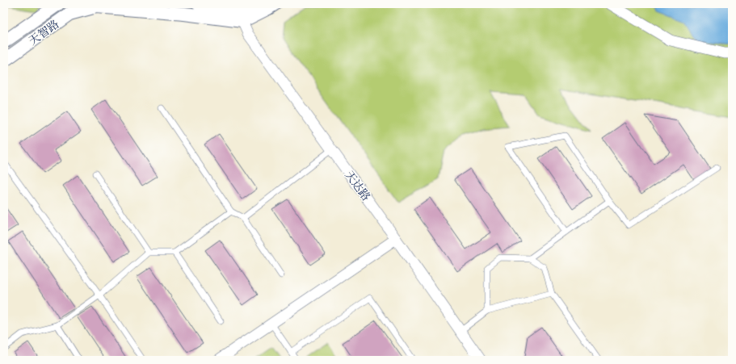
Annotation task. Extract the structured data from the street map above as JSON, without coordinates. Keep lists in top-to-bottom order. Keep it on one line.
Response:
{"streets":{"street":["天智路","天达路"]},"crossings":[["天智路","天达路"]]}
